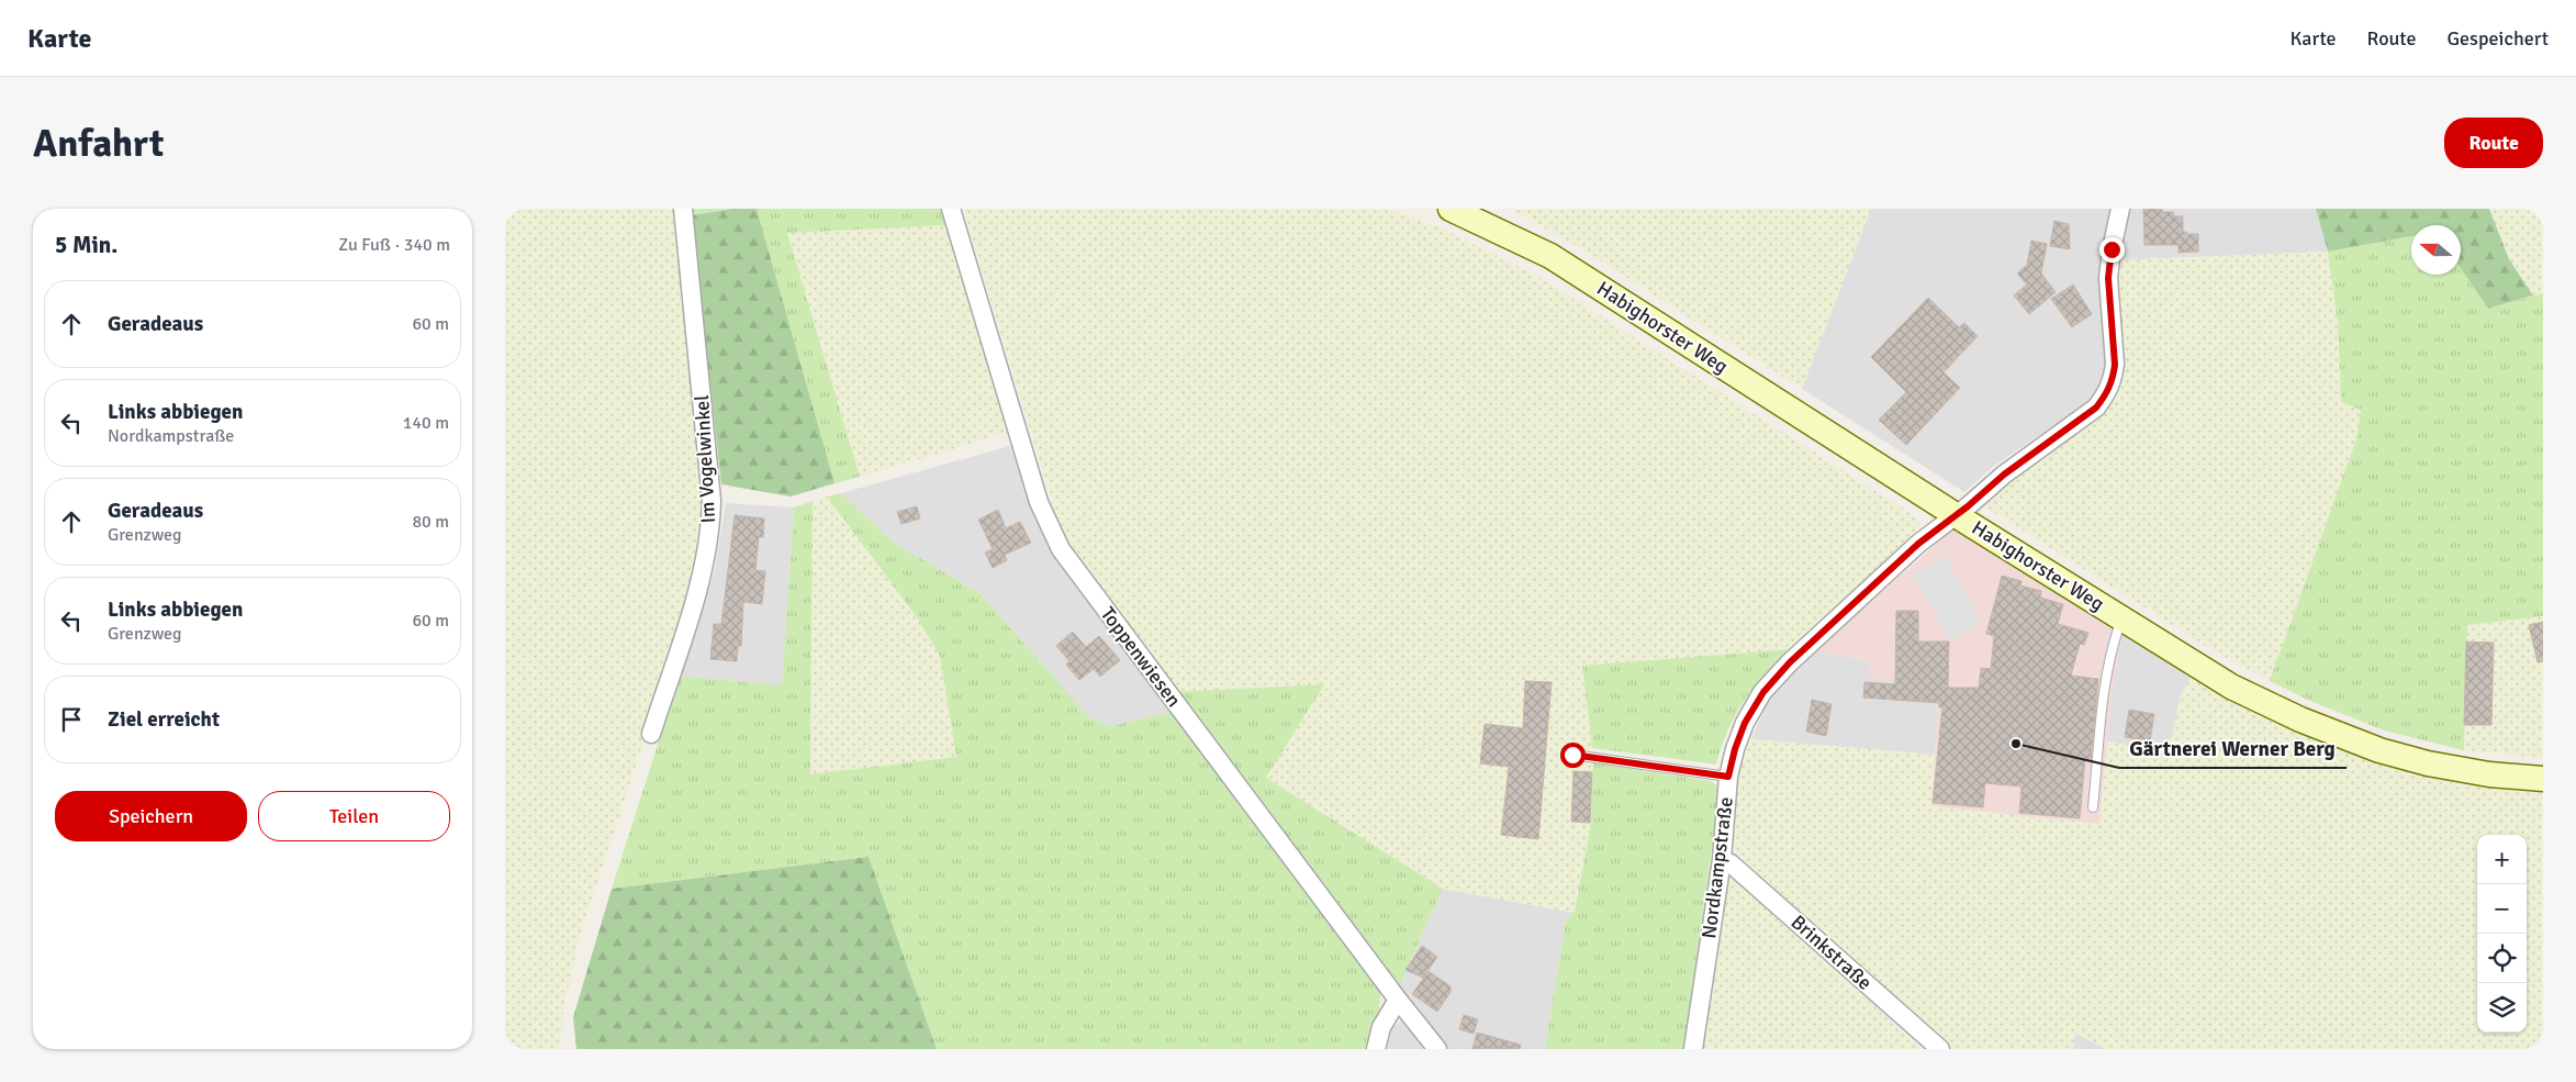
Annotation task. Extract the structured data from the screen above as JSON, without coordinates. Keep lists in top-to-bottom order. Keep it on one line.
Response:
{"streets":{"street":["Habighorster Weg","Im Vogelwinkel","Toppenwiesen","Nordkampstraße","Brinkstraße"]},"crossings":[["Habighorster Weg","Nordkampstraße"],["Nordkampstraße","Brinkstraße"]],"places":["Gärtnerei Werner Berg"],"north":"left","page":{"header":"Karte","nav":["Karte","Route","Gespeichert"],"buttons":["Route",["Speichern","Teilen"]],"title":"Anfahrt","heading":["5 Min.","Zu Fuß · 340 m"],"list":[["Geradeaus","60 m"],["Links abbiegen","Nordkampstraße","140 m"],["Geradeaus","Grenzweg","80 m"],["Links abbiegen","Grenzweg","60 m"],"Ziel erreicht"],"map_buttons":["+","−"]}}
